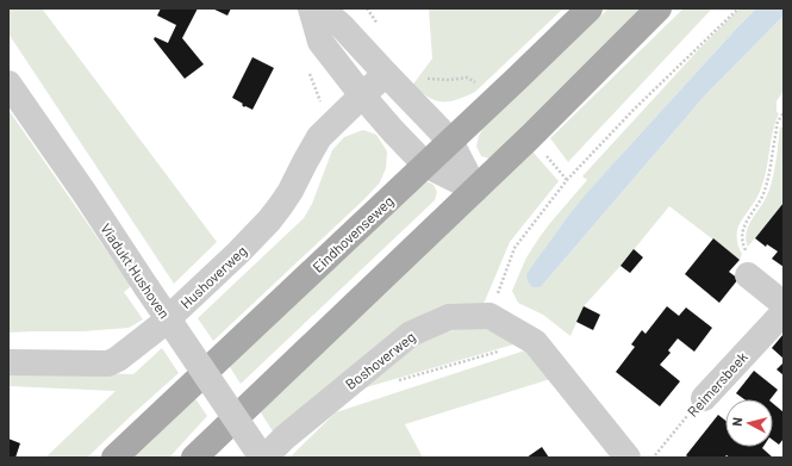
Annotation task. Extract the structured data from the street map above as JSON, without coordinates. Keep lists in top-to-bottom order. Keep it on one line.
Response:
{"streets":{"main road":["Eindhovenseweg"],"street":["Viadukt Hushoven","Hushoverweg","Boshoverweg","Reimersbeek"]},"crossings":[["Viadukt Hushoven","Boshoverweg"]],"north":"left"}
